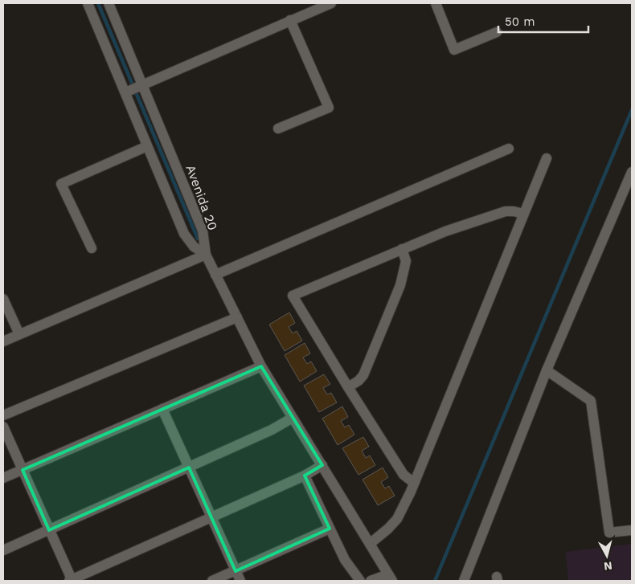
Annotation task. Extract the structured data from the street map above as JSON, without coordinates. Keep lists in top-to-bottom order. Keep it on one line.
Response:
{"streets":{"street":["Avenida 20"]},"scale_bar":"50 m","north":"bottom"}
